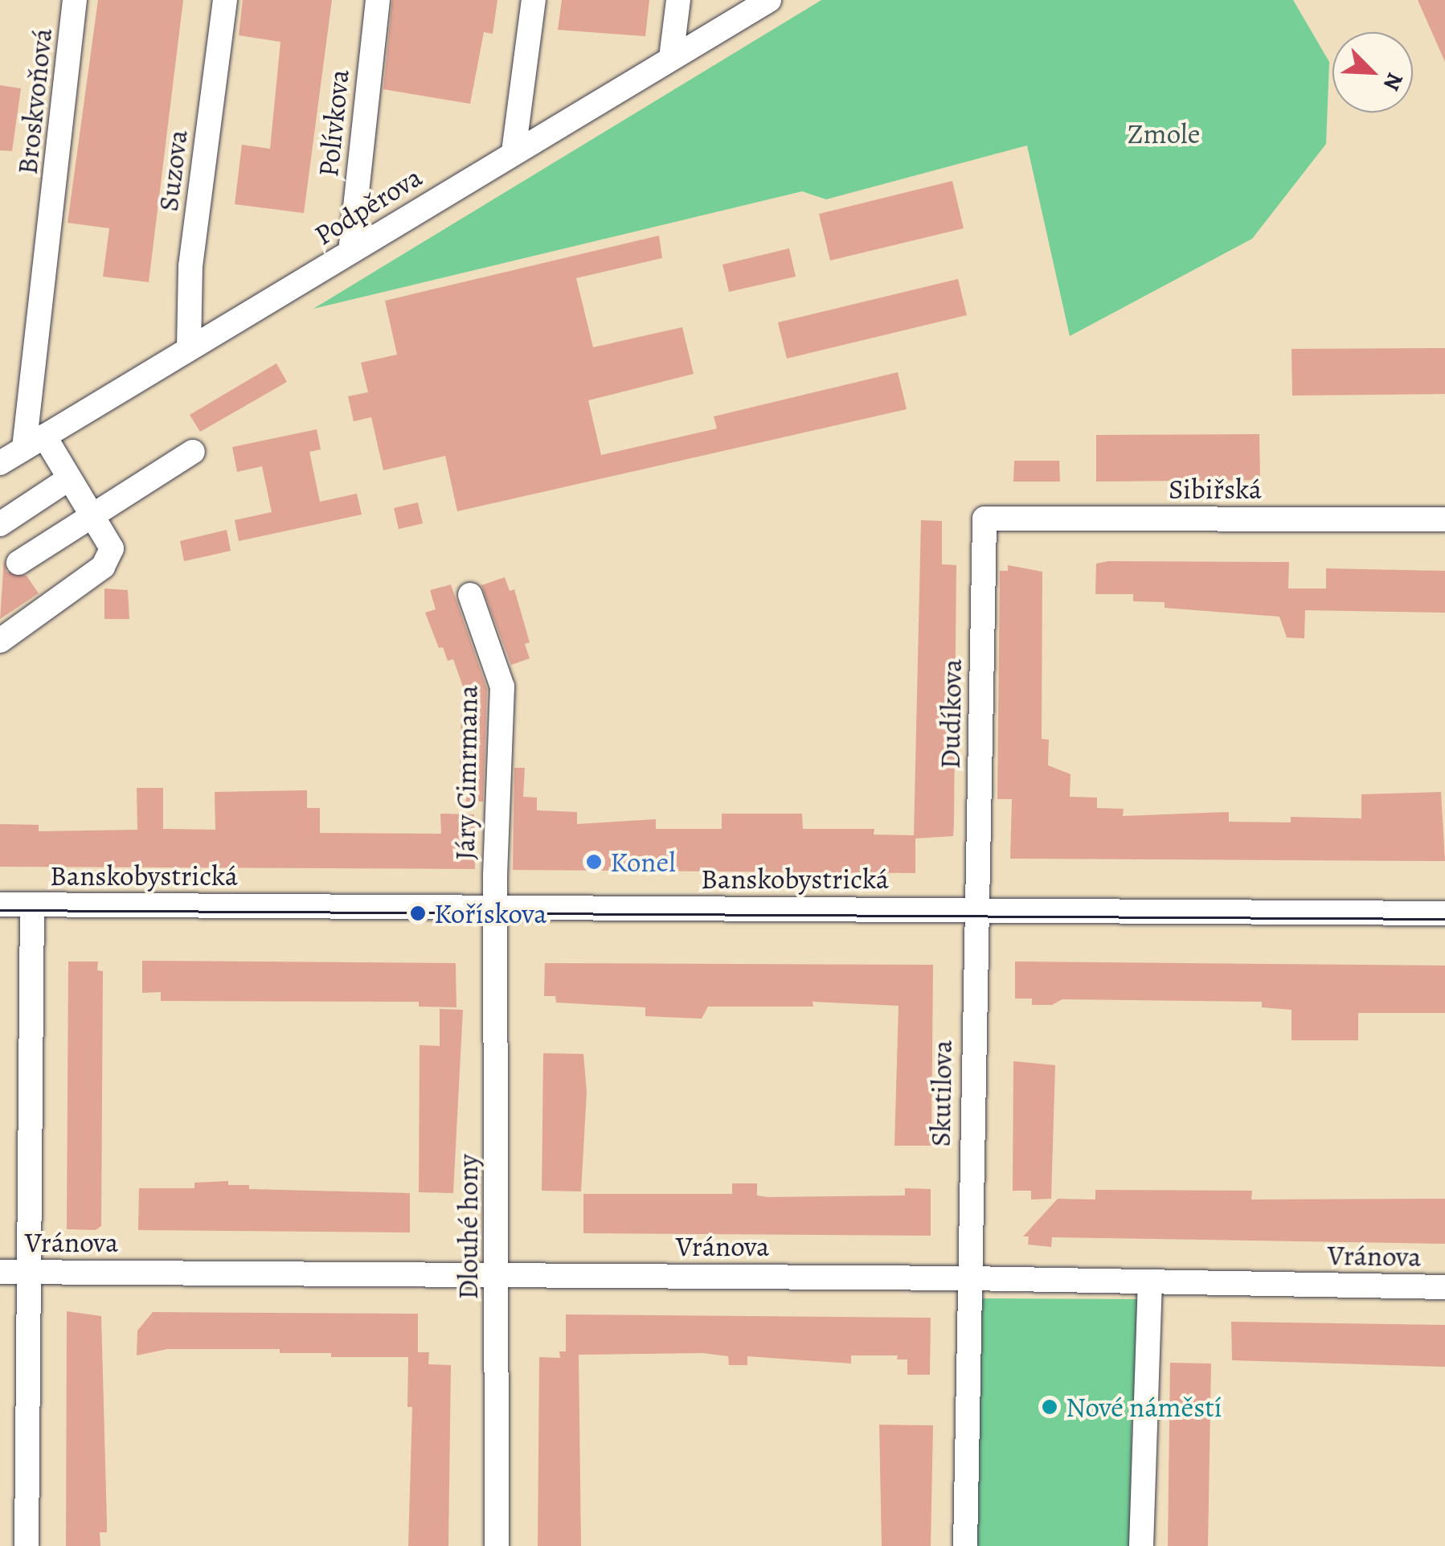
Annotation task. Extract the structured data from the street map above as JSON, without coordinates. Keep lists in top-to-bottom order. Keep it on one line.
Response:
{"streets":{"street":["Broskvoňová","Polívkova","Suzova","Podpěrova","Sibiřská","Dudíkova","Járy Cimrmana","Banskobystrická","Skutilova","Dlouhé hony","Vránova"]},"crossings":[["Broskvoňová","Podpěrova"],["Polívkova","Podpěrova"],["Suzova","Podpěrova"],["Sibiřská","Dudíkova"],["Dudíkova","Banskobystrická"],["Dudíkova","Skutilova"],["Járy Cimrmana","Banskobystrická"],["Járy Cimrmana","Dlouhé hony"],["Banskobystrická","Skutilova"],["Banskobystrická","Dlouhé hony"],["Skutilova","Vránova"],["Dlouhé hony","Vránova"]],"parks":["Zmole"],"places":["Konel","Kořískova","Nové náměstí"],"north":"bottom right"}
